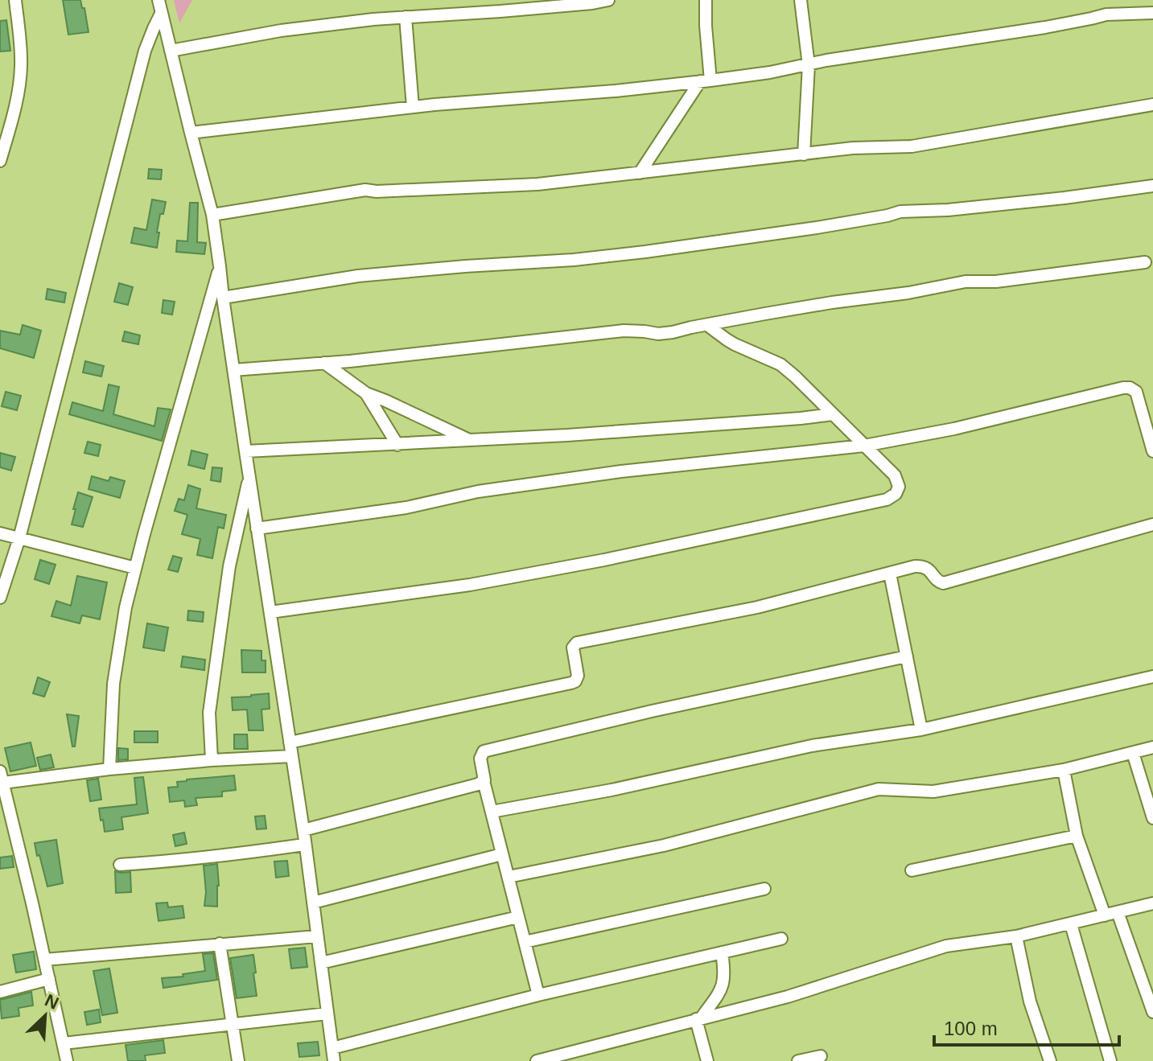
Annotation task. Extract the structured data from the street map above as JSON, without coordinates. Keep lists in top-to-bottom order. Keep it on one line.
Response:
{"scale_bar":"100 m","north":"top right"}
